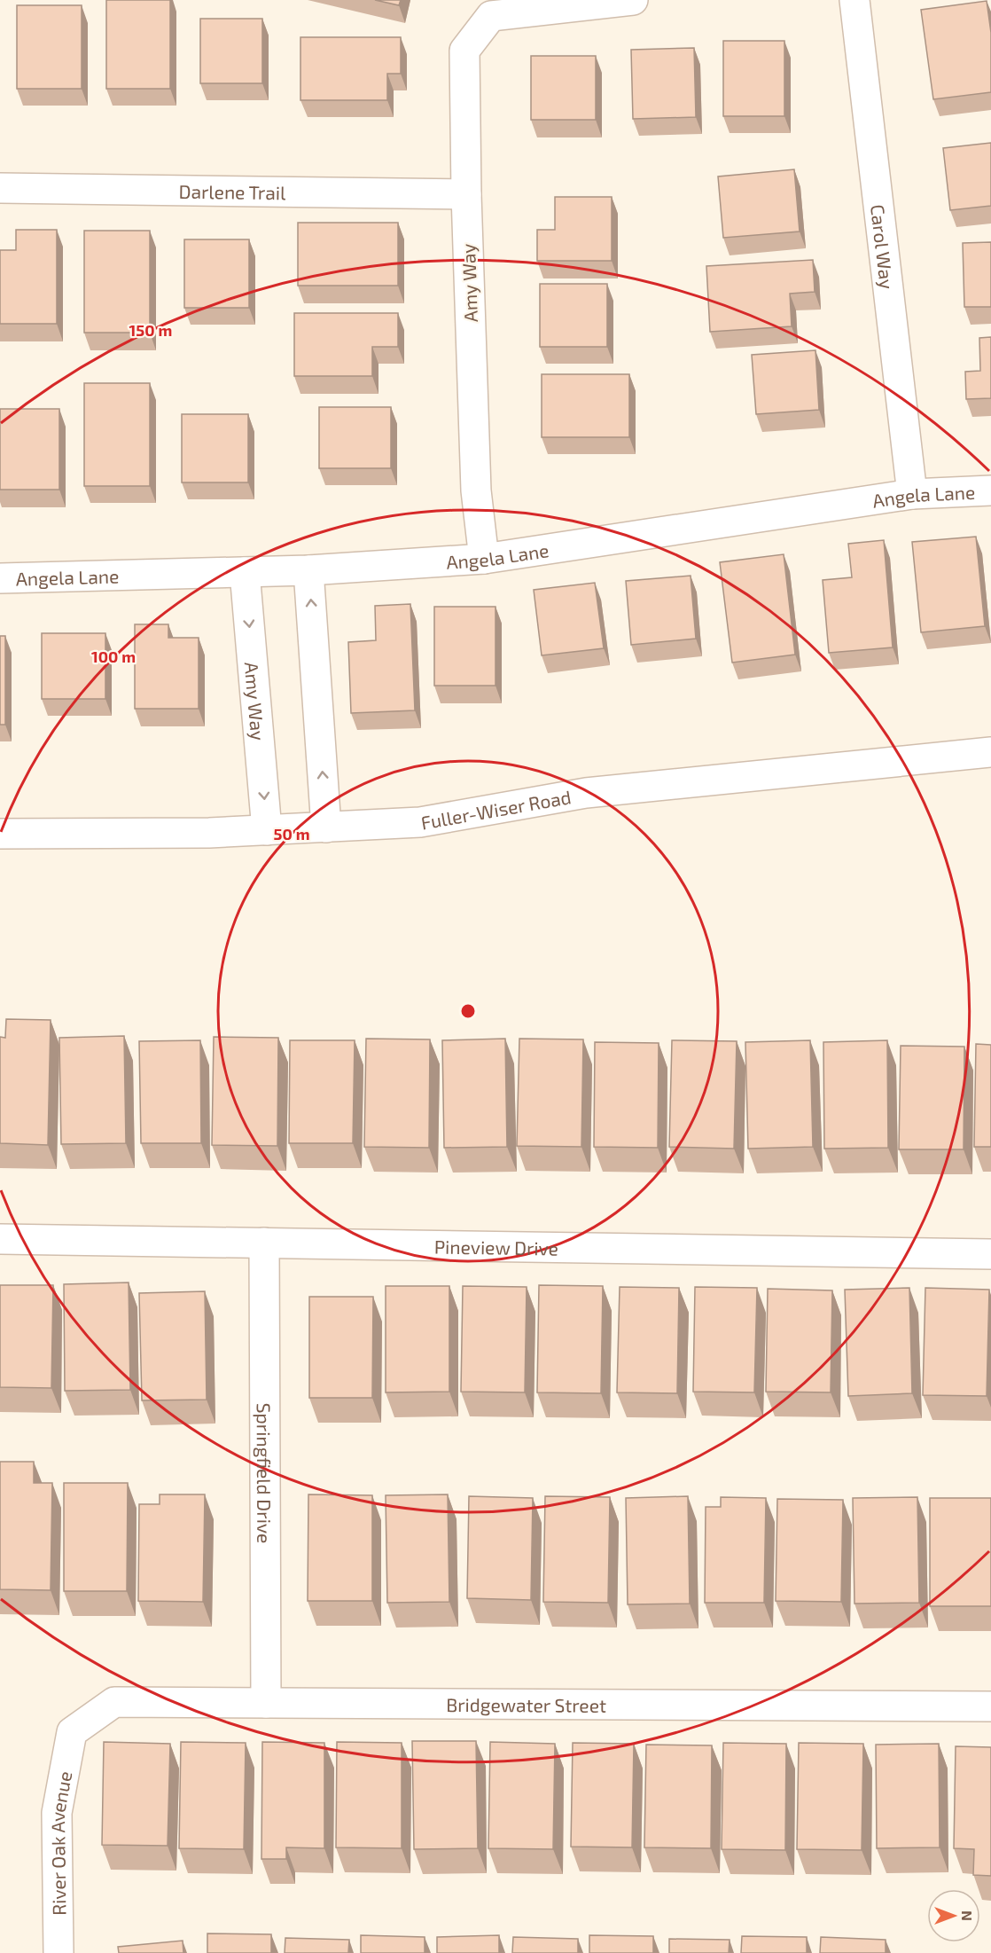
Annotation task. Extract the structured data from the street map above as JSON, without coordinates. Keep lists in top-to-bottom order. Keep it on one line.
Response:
{"streets":{"street":["Darlene Trail","Carol Way","Amy Way","Angela Lane","Fuller-Wiser Road","Pineview Drive","Springfield Drive","Bridgewater Street","River Oak Avenue"]},"crossings":[["Darlene Trail","Amy Way"],["Carol Way","Angela Lane"],["Amy Way","Angela Lane"],["Amy Way","Fuller-Wiser Road"],["Pineview Drive","Springfield Drive"],["Springfield Drive","Bridgewater Street"],["Bridgewater Street","River Oak Avenue"]],"north":"right","rings":["150 m","100 m","50 m"]}
